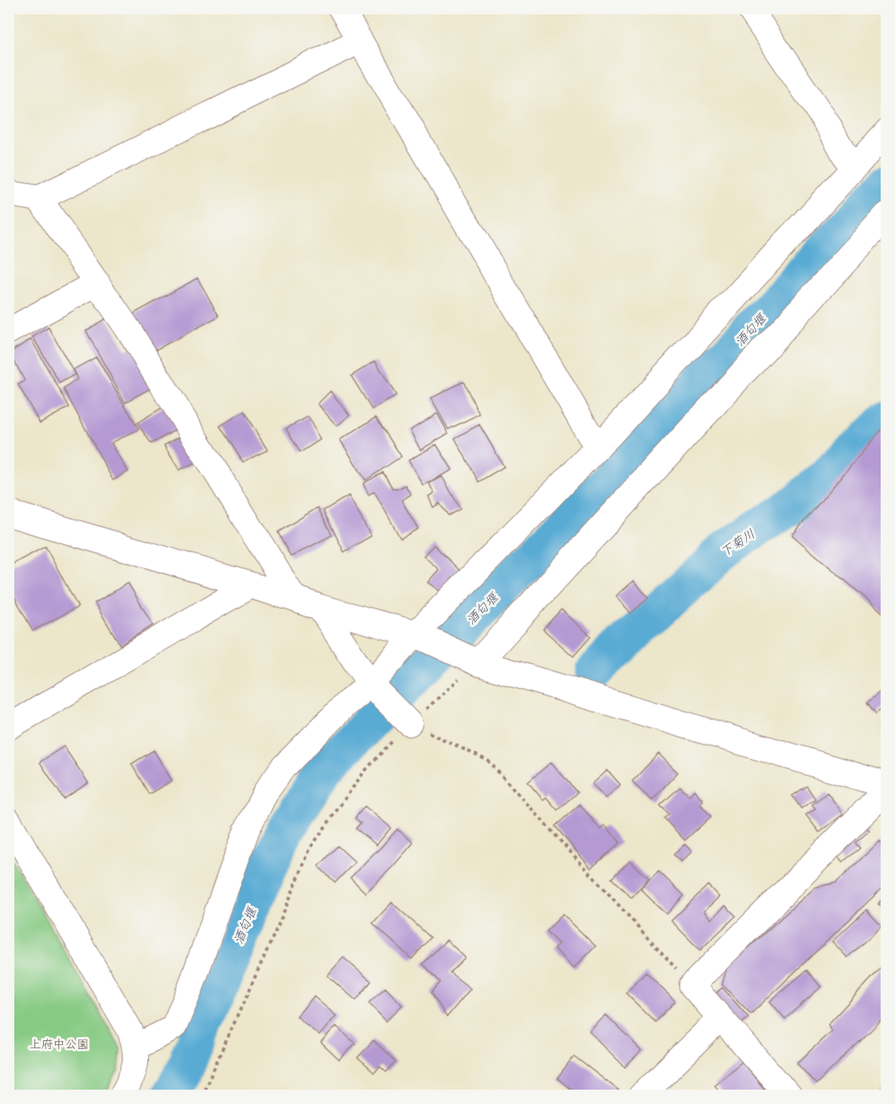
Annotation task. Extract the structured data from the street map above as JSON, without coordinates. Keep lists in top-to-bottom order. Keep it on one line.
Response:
{"water":["酒匂堰","下菊川"],"parks":["上府中公園"]}
